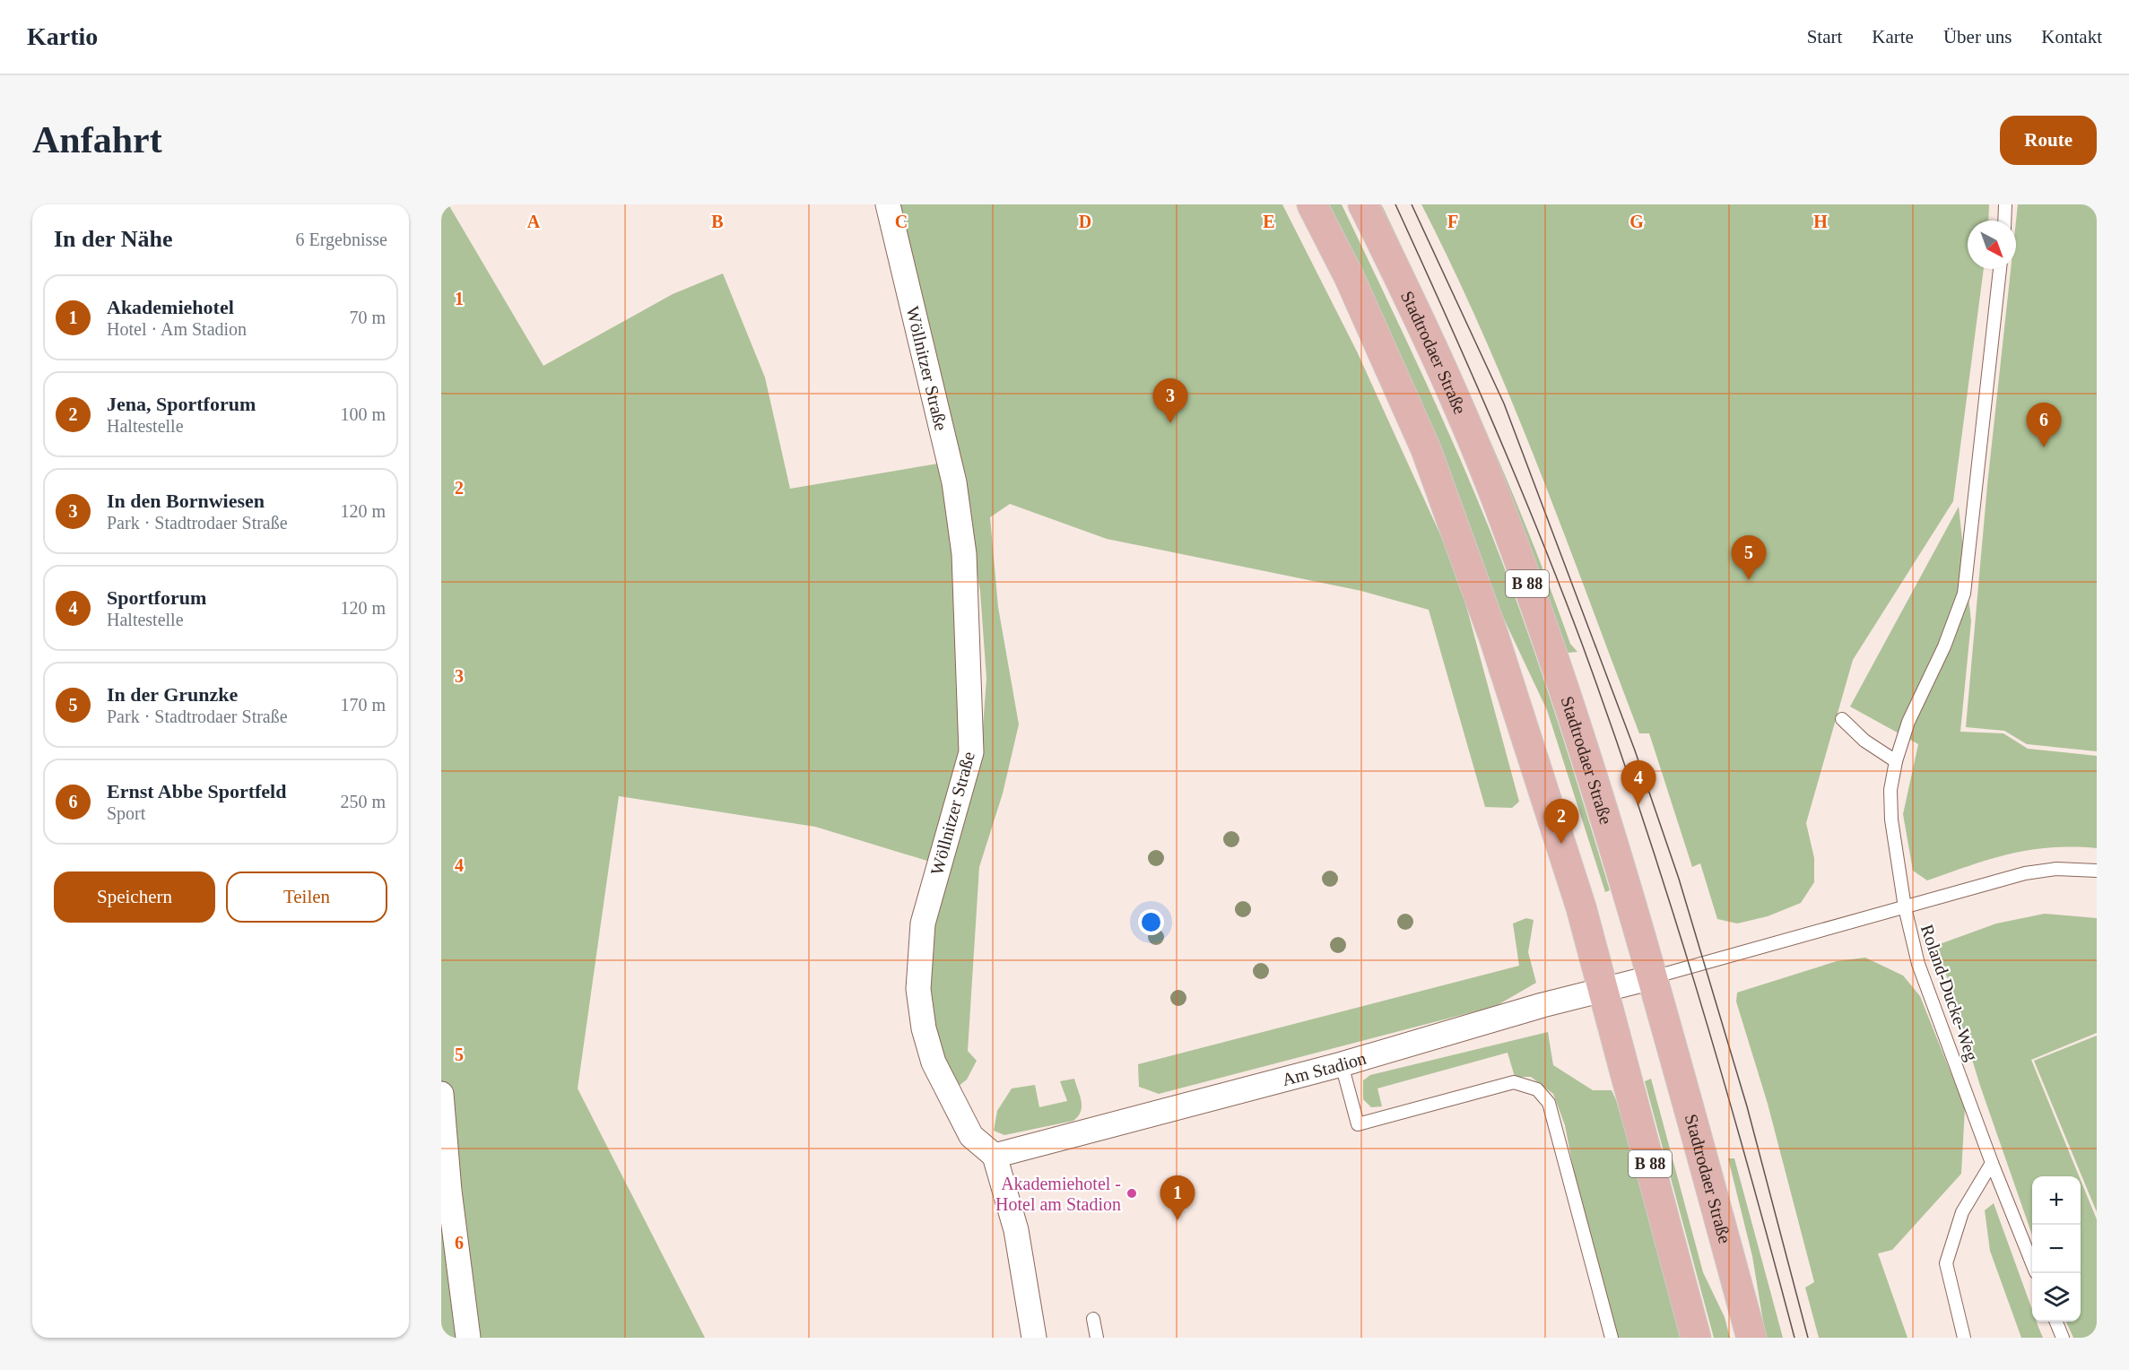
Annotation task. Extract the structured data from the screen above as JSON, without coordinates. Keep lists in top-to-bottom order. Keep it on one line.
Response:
{"streets":{"main road":["Stadtrodaer Straße","B 88"],"street":["Wöllnitzer Straße","Am Stadion"],"lane":["Roland-Ducke-Weg"]},"crossings":[["Stadtrodaer Straße","Roland-Ducke-Weg"],["Stadtrodaer Straße","Am Stadion"],["Wöllnitzer Straße","Am Stadion"],["B 88","Am Stadion"],["Roland-Ducke-Weg","Am Stadion"]],"places":["Akademiehotel - Hotel am Stadion"],"north":"bottom right","page":{"header":"Kartio","nav":["Start","Karte","Über uns","Kontakt"],"buttons":["Route",["Speichern","Teilen"]],"title":"Anfahrt","heading":["In der Nähe","6 Ergebnisse"],"list":[{"mark":"1","name":"Akademiehotel","note":"Hotel · Am Stadion","value":"70 m"},{"mark":"2","name":"Jena, Sportforum","note":"Haltestelle","value":"100 m"},{"mark":"3","name":"In den Bornwiesen","note":"Park · Stadtrodaer Straße","value":"120 m"},{"mark":"4","name":"Sportforum","note":"Haltestelle","value":"120 m"},{"mark":"5","name":"In der Grunzke","note":"Park · Stadtrodaer Straße","value":"170 m"},{"mark":"6","name":"Ernst Abbe Sportfeld","note":"Sport","value":"250 m"}],"pins":["3","6","5","4","2","1"],"map_buttons":["+","−"]},"grid":{"columns":["A","B","C","D","E","F","G","H"],"rows":["1","2","3","4","5","6"]}}
